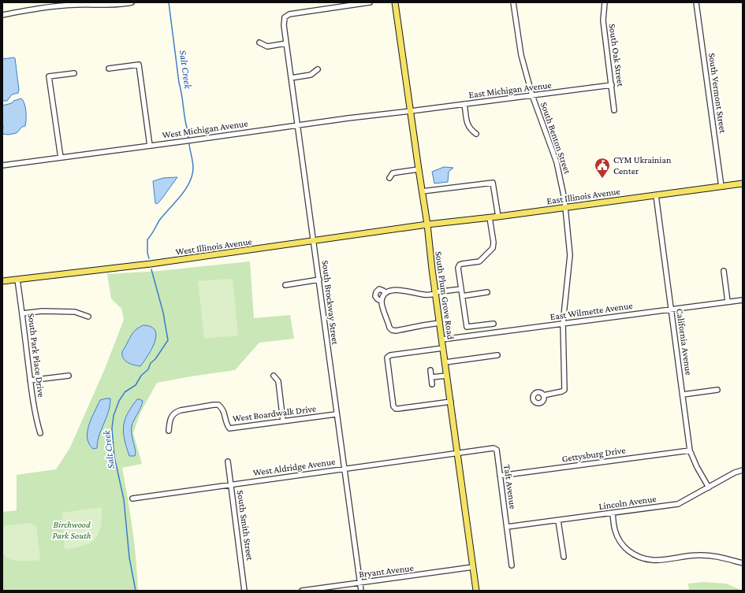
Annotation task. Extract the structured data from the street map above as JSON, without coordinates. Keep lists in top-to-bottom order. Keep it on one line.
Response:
{"streets":{"main road":["East Illinois Avenue","West Illinois Avenue","South Plum Grove Road"],"street":["South Oak Street","East Michigan Avenue","South Vermont Street","West Michigan Avenue","South Benton Street","South Brockway Street","East Wilmette Avenue","California Avenue","South Park Place Drive","West Boardwalk Drive","Gettysburg Drive","West Aldridge Avenue","Taft Avenue","Lincoln Avenue","South Smith Street","Bryant Avenue"]},"crossings":[["South Oak Street","East Michigan Avenue"],["East Michigan Avenue","West Michigan Avenue"],["East Michigan Avenue","South Benton Street"],["East Michigan Avenue","South Plum Grove Road"],["South Vermont Street","East Illinois Avenue"],["West Michigan Avenue","South Plum Grove Road"],["West Michigan Avenue","South Brockway Street"],["South Benton Street","East Illinois Avenue"],["South Benton Street","East Wilmette Avenue"],["East Illinois Avenue","West Illinois Avenue"],["East Illinois Avenue","South Plum Grove Road"],["East Illinois Avenue","California Avenue"],["West Illinois Avenue","South Plum Grove Road"],["West Illinois Avenue","South Brockway Street"],["West Illinois Avenue","South Park Place Drive"],["South Plum Grove Road","East Wilmette Avenue"],["South Plum Grove Road","West Aldridge Avenue"],["South Plum Grove Road","Taft Avenue"],["South Plum Grove Road","Bryant Avenue"],["South Brockway Street","West Boardwalk Drive"],["South Brockway Street","West Aldridge Avenue"],["South Brockway Street","Bryant Avenue"],["East Wilmette Avenue","California Avenue"],["California Avenue","Gettysburg Drive"],["California Avenue","Lincoln Avenue"],["Gettysburg Drive","Taft Avenue"],["West Aldridge Avenue","Taft Avenue"],["West Aldridge Avenue","South Smith Street"],["Taft Avenue","Lincoln Avenue"]],"water":["Salt Creek"],"parks":["Birchwood Park South"],"places":{"public building":["CYM Ukrainian Center"]}}
